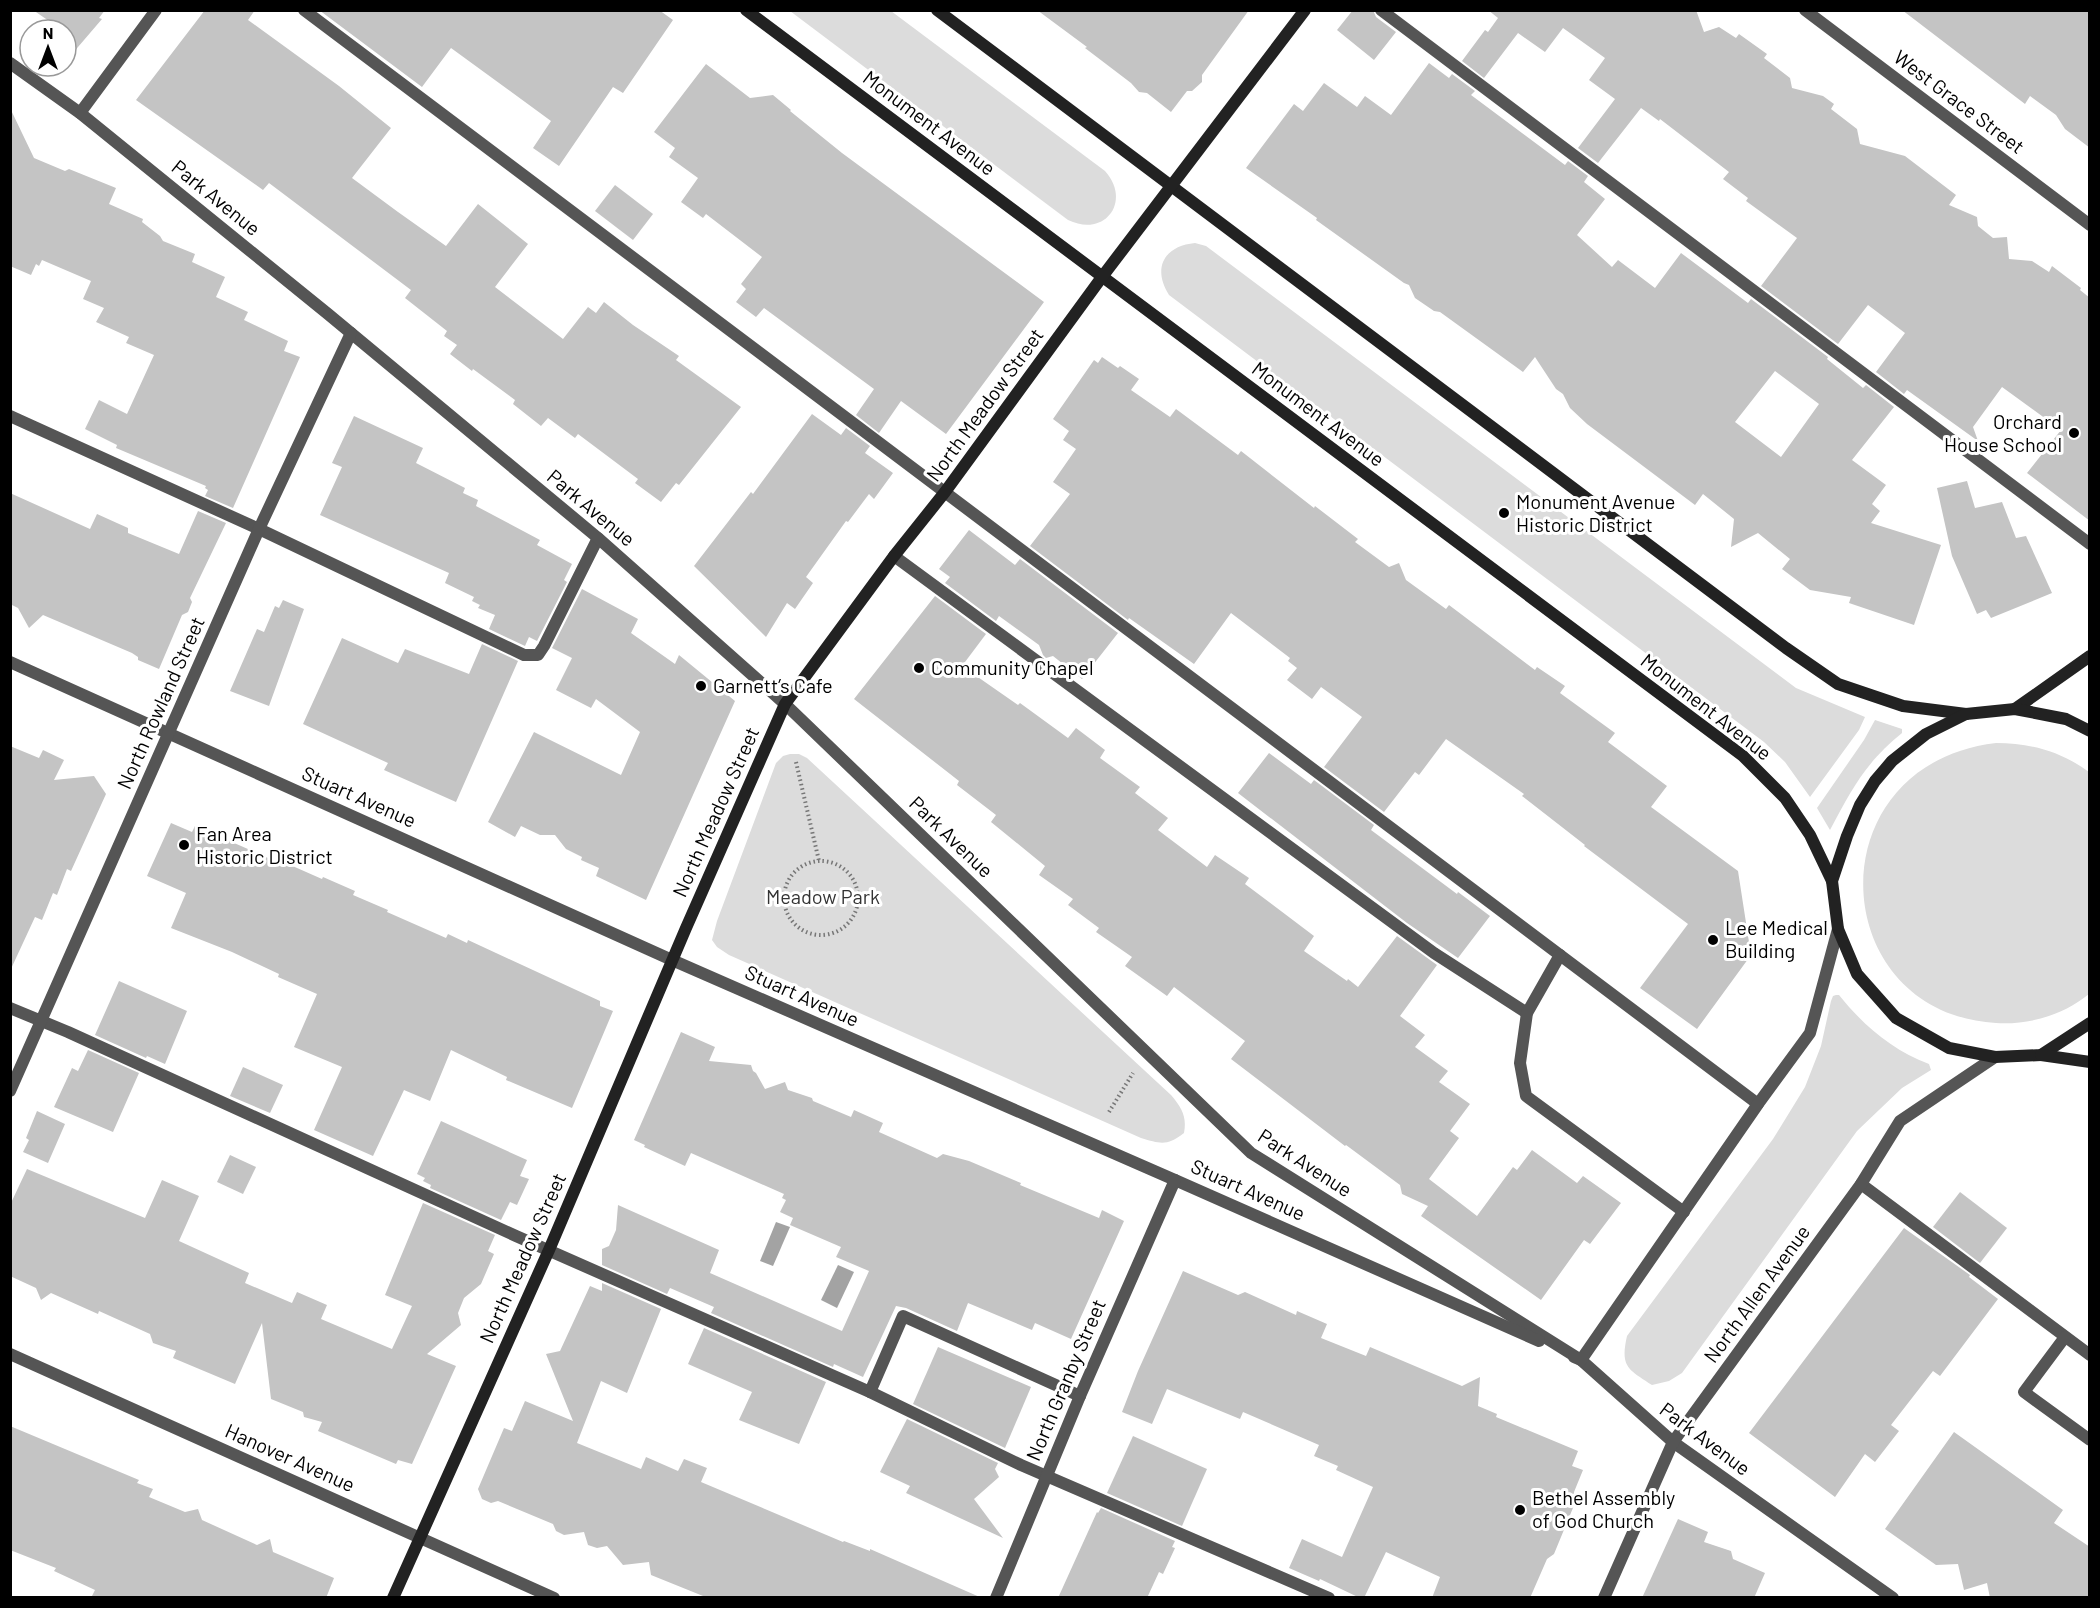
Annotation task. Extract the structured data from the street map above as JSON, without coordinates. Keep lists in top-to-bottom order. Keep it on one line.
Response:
{"streets":{"street":["West Grace Street","Monument Avenue","Park Avenue","North Meadow Street","North Rowland Street","Stuart Avenue","North Allen Avenue","North Granby Street","Hanover Avenue"]},"crossings":[["Monument Avenue","North Meadow Street"],["Park Avenue","North Meadow Street"],["Park Avenue","North Rowland Street"],["Park Avenue","Stuart Avenue"],["Park Avenue","North Allen Avenue"],["North Meadow Street","Stuart Avenue"],["North Meadow Street","Hanover Avenue"],["North Rowland Street","Stuart Avenue"],["Stuart Avenue","North Granby Street"]],"parks":["Meadow Park"],"places":["Orchard House School","Monument Avenue Historic District","Community Chapel","Garnett’s Cafe","Fan Area Historic District","Lee Medical Building","Bethel Assembly of God Church"],"north":"top"}
